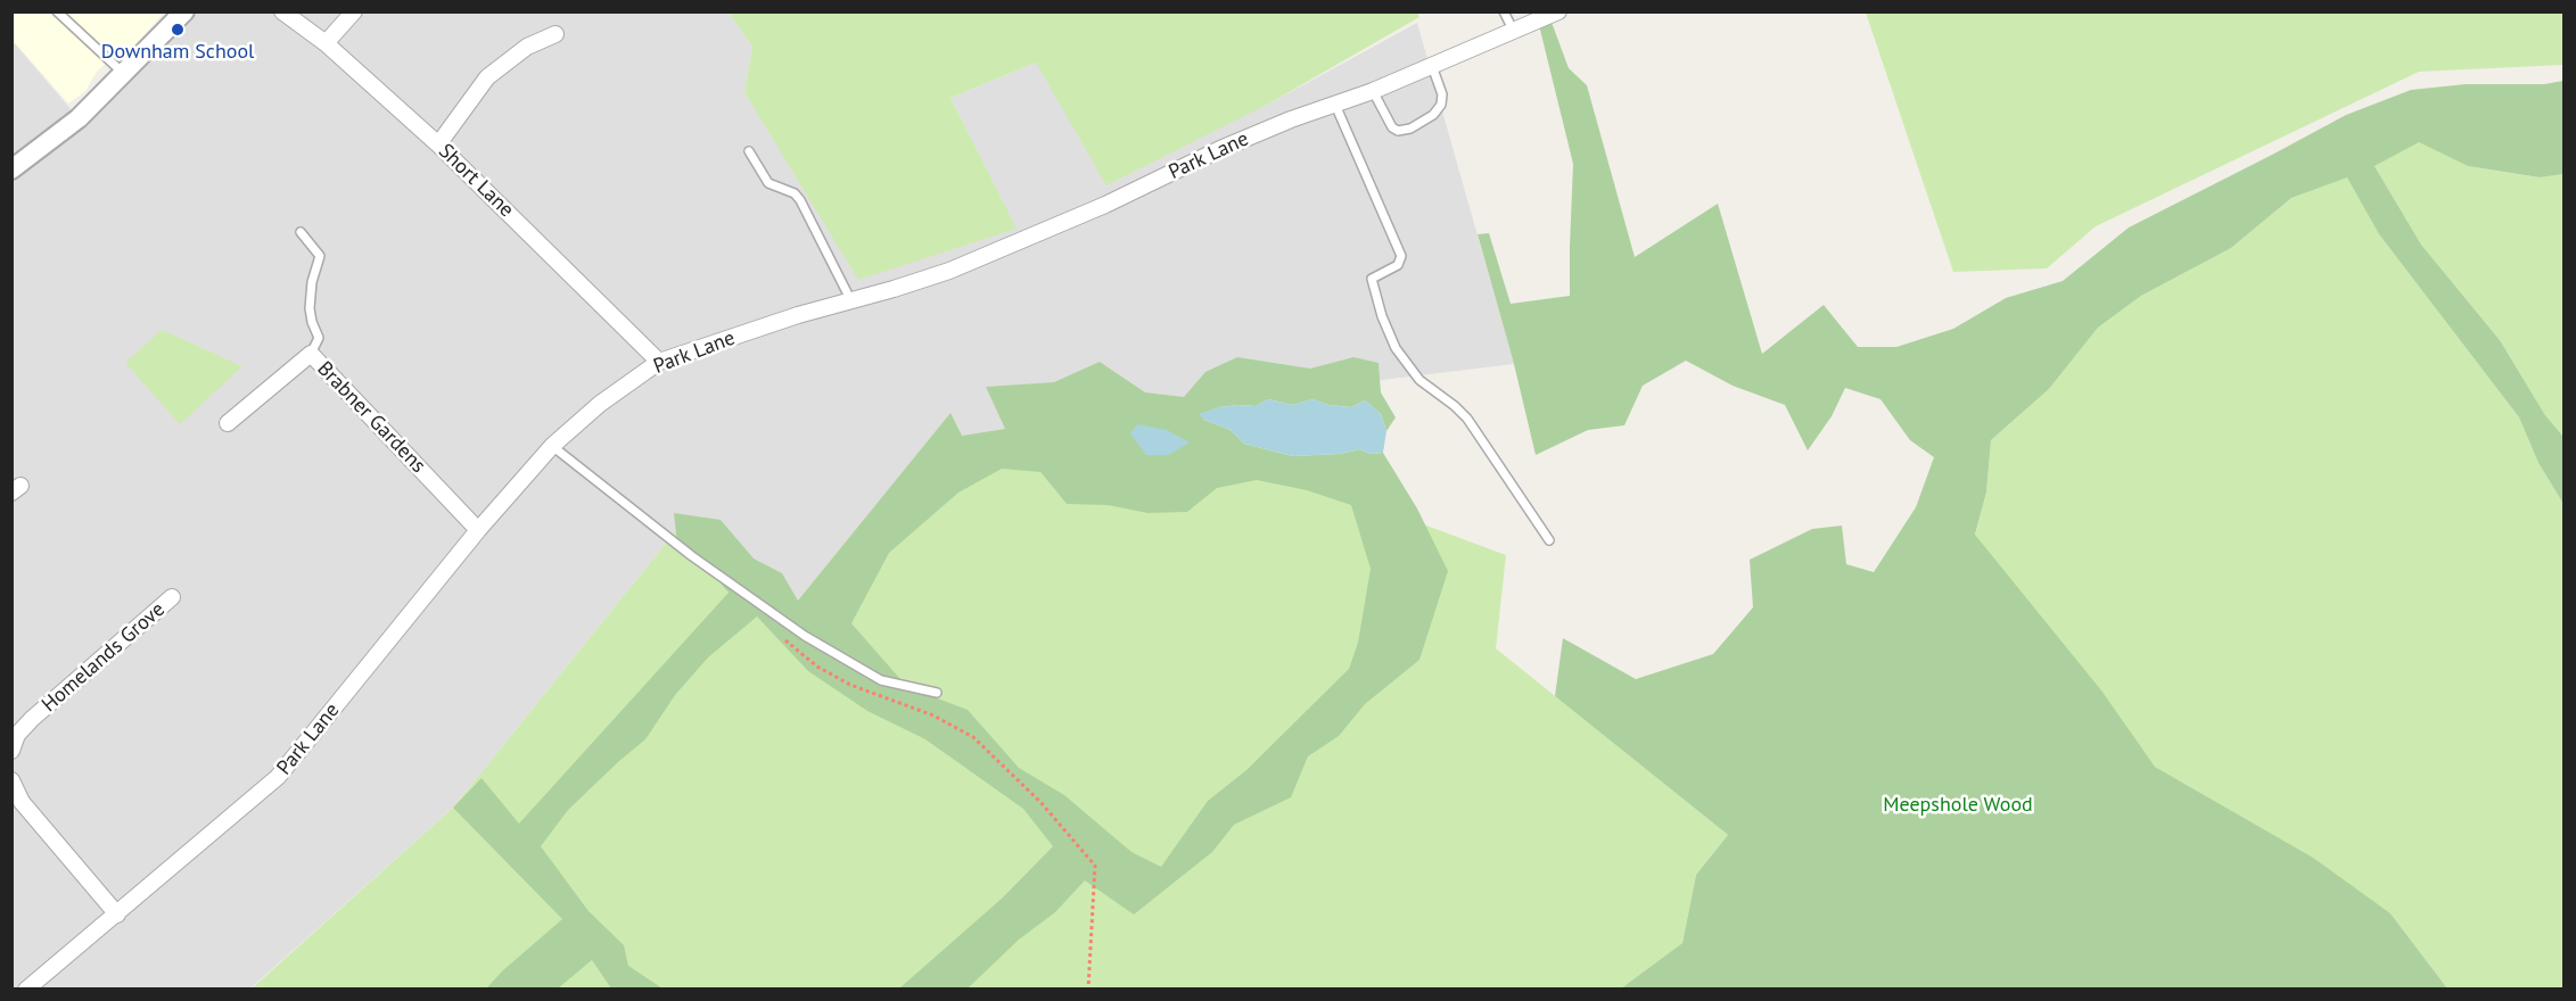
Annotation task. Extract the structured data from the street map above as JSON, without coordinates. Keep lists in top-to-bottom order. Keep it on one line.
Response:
{"streets":{"street":["Park Lane","Short Lane","Brabner Gardens","Homelands Grove"]},"crossings":[["Park Lane","Short Lane"],["Park Lane","Brabner Gardens"]],"parks":["Meepshole Wood"],"places":["Downham School"]}
